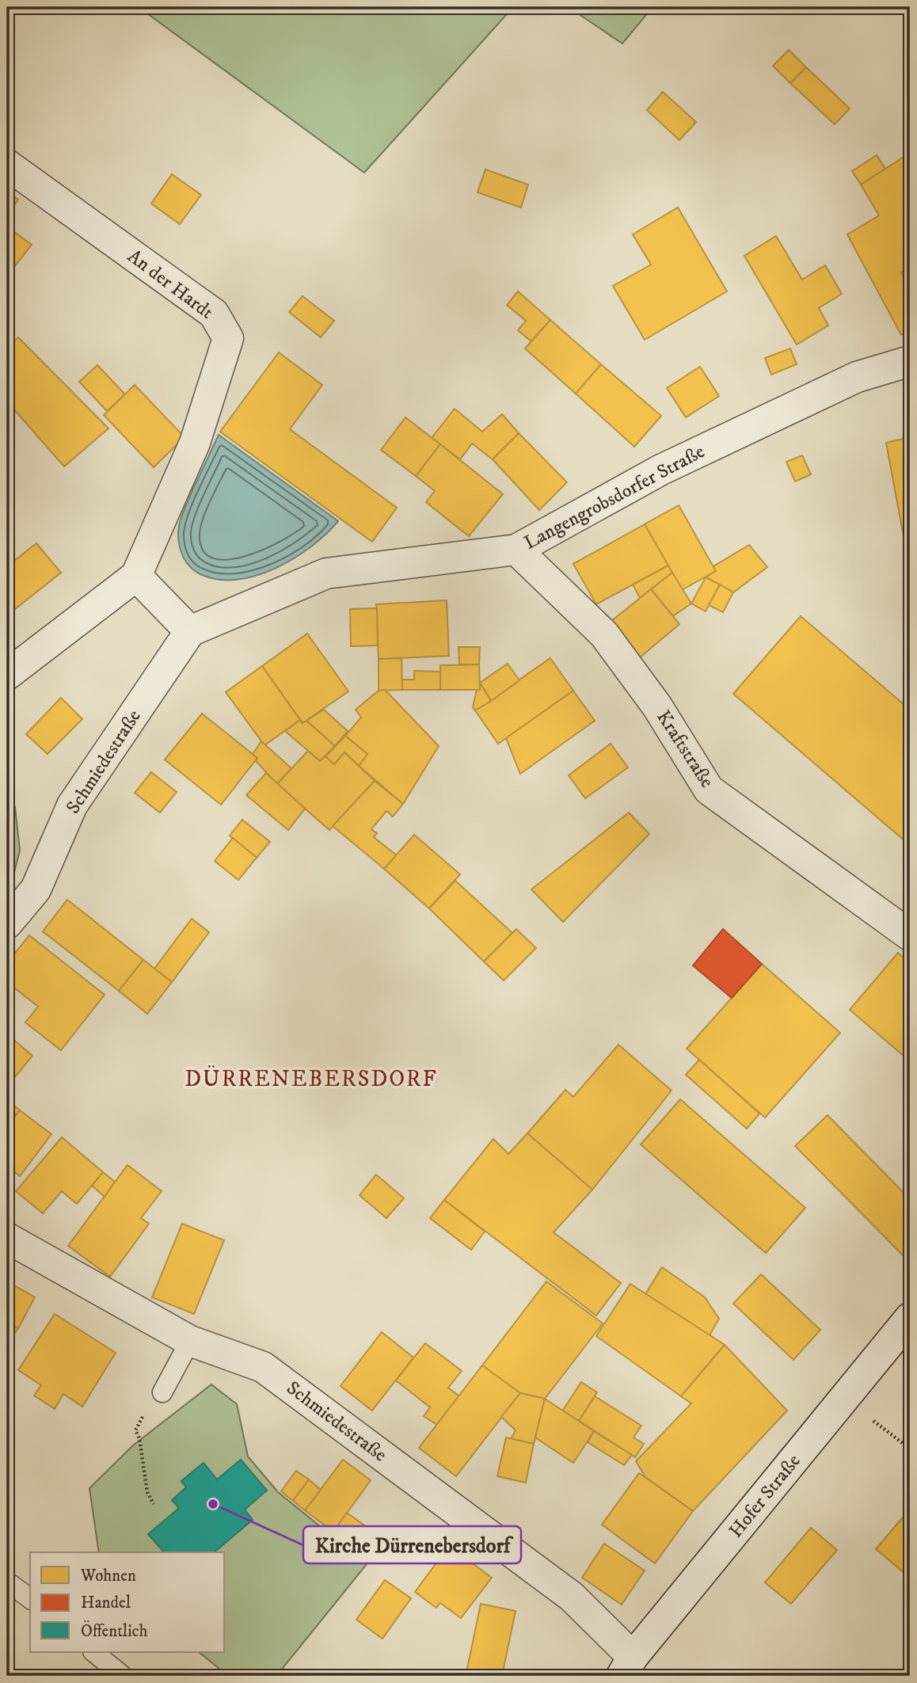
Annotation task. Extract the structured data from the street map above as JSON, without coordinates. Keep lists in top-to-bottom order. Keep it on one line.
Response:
{"streets":{"street":["An der Hardt","Langengrobsdorfer Straße","Kraftstraße","Schmiedestraße","Hofer Straße"]},"crossings":[["Langengrobsdorfer Straße","Kraftstraße"],["Langengrobsdorfer Straße","Schmiedestraße"],["Schmiedestraße","Hofer Straße"]],"districts":["DÜRRENEBERSDORF"],"places":["Kirche Dürrenebersdorf"],"legend":["Wohnen","Handel","Öffentlich"]}
